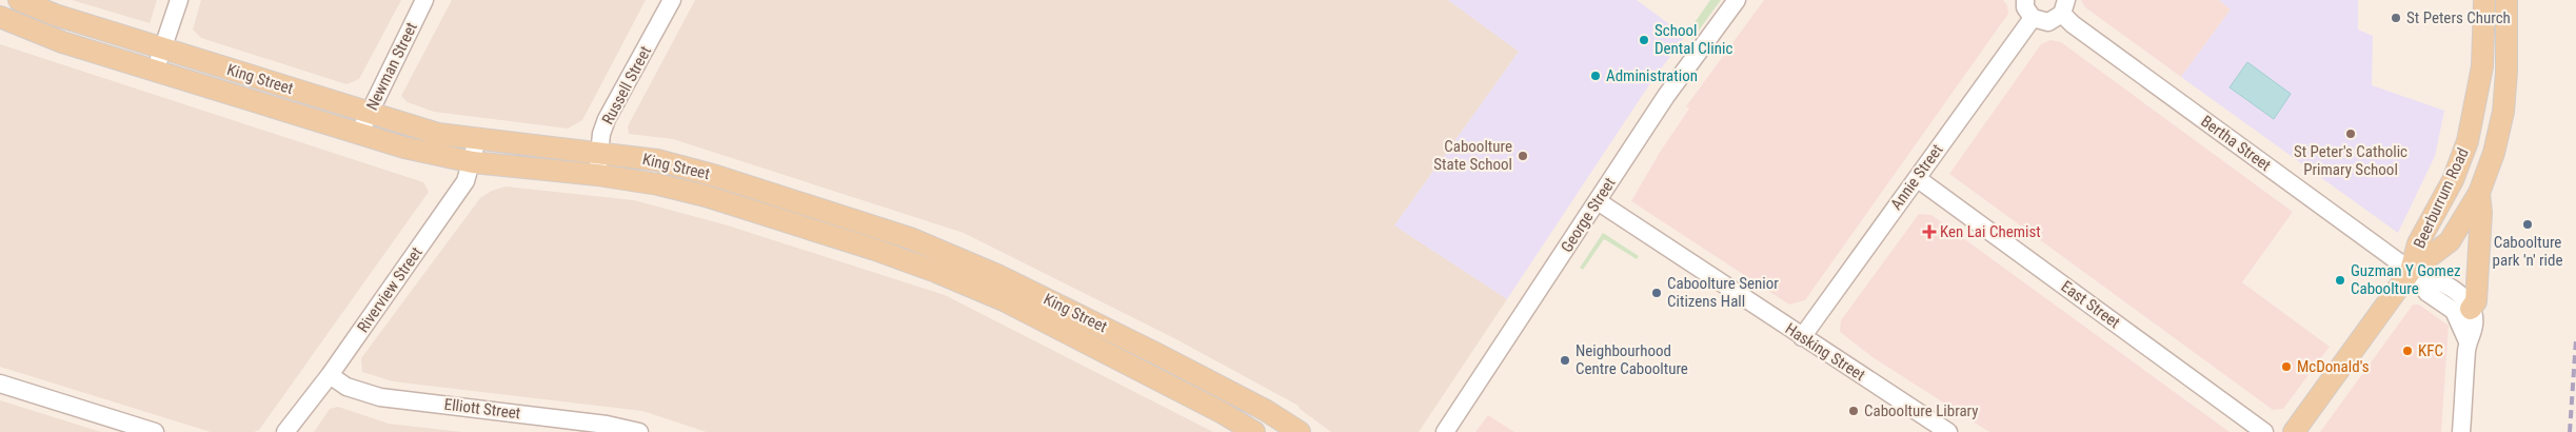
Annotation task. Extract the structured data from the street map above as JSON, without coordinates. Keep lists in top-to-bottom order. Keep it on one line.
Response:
{"streets":{"main road":["King Street","Beerburrum Road"],"street":["Newman Street","Russell Street","Bertha Street","Annie Street","George Street","Riverview Street","East Street","Hasking Street","Elliott Street"]},"crossings":[["Newman Street","King Street"],["King Street","Russell Street"],["King Street","Riverview Street"],["Bertha Street","Beerburrum Road"],["Annie Street","East Street"],["Annie Street","Hasking Street"],["George Street","Hasking Street"],["Riverview Street","Elliott Street"]],"places":{"other":["St Peters Church","School Dental Clinic","Administration","St Peter's Catholic Primary School","Caboolture State School","Caboolture park 'n' ride","Guzman Y Gomez Caboolture","Caboolture Senior Citizens Hall","KFC","Neighbourhood Centre Caboolture","McDonald's","Caboolture Library"],"health":["Ken Lai Chemist"]}}
